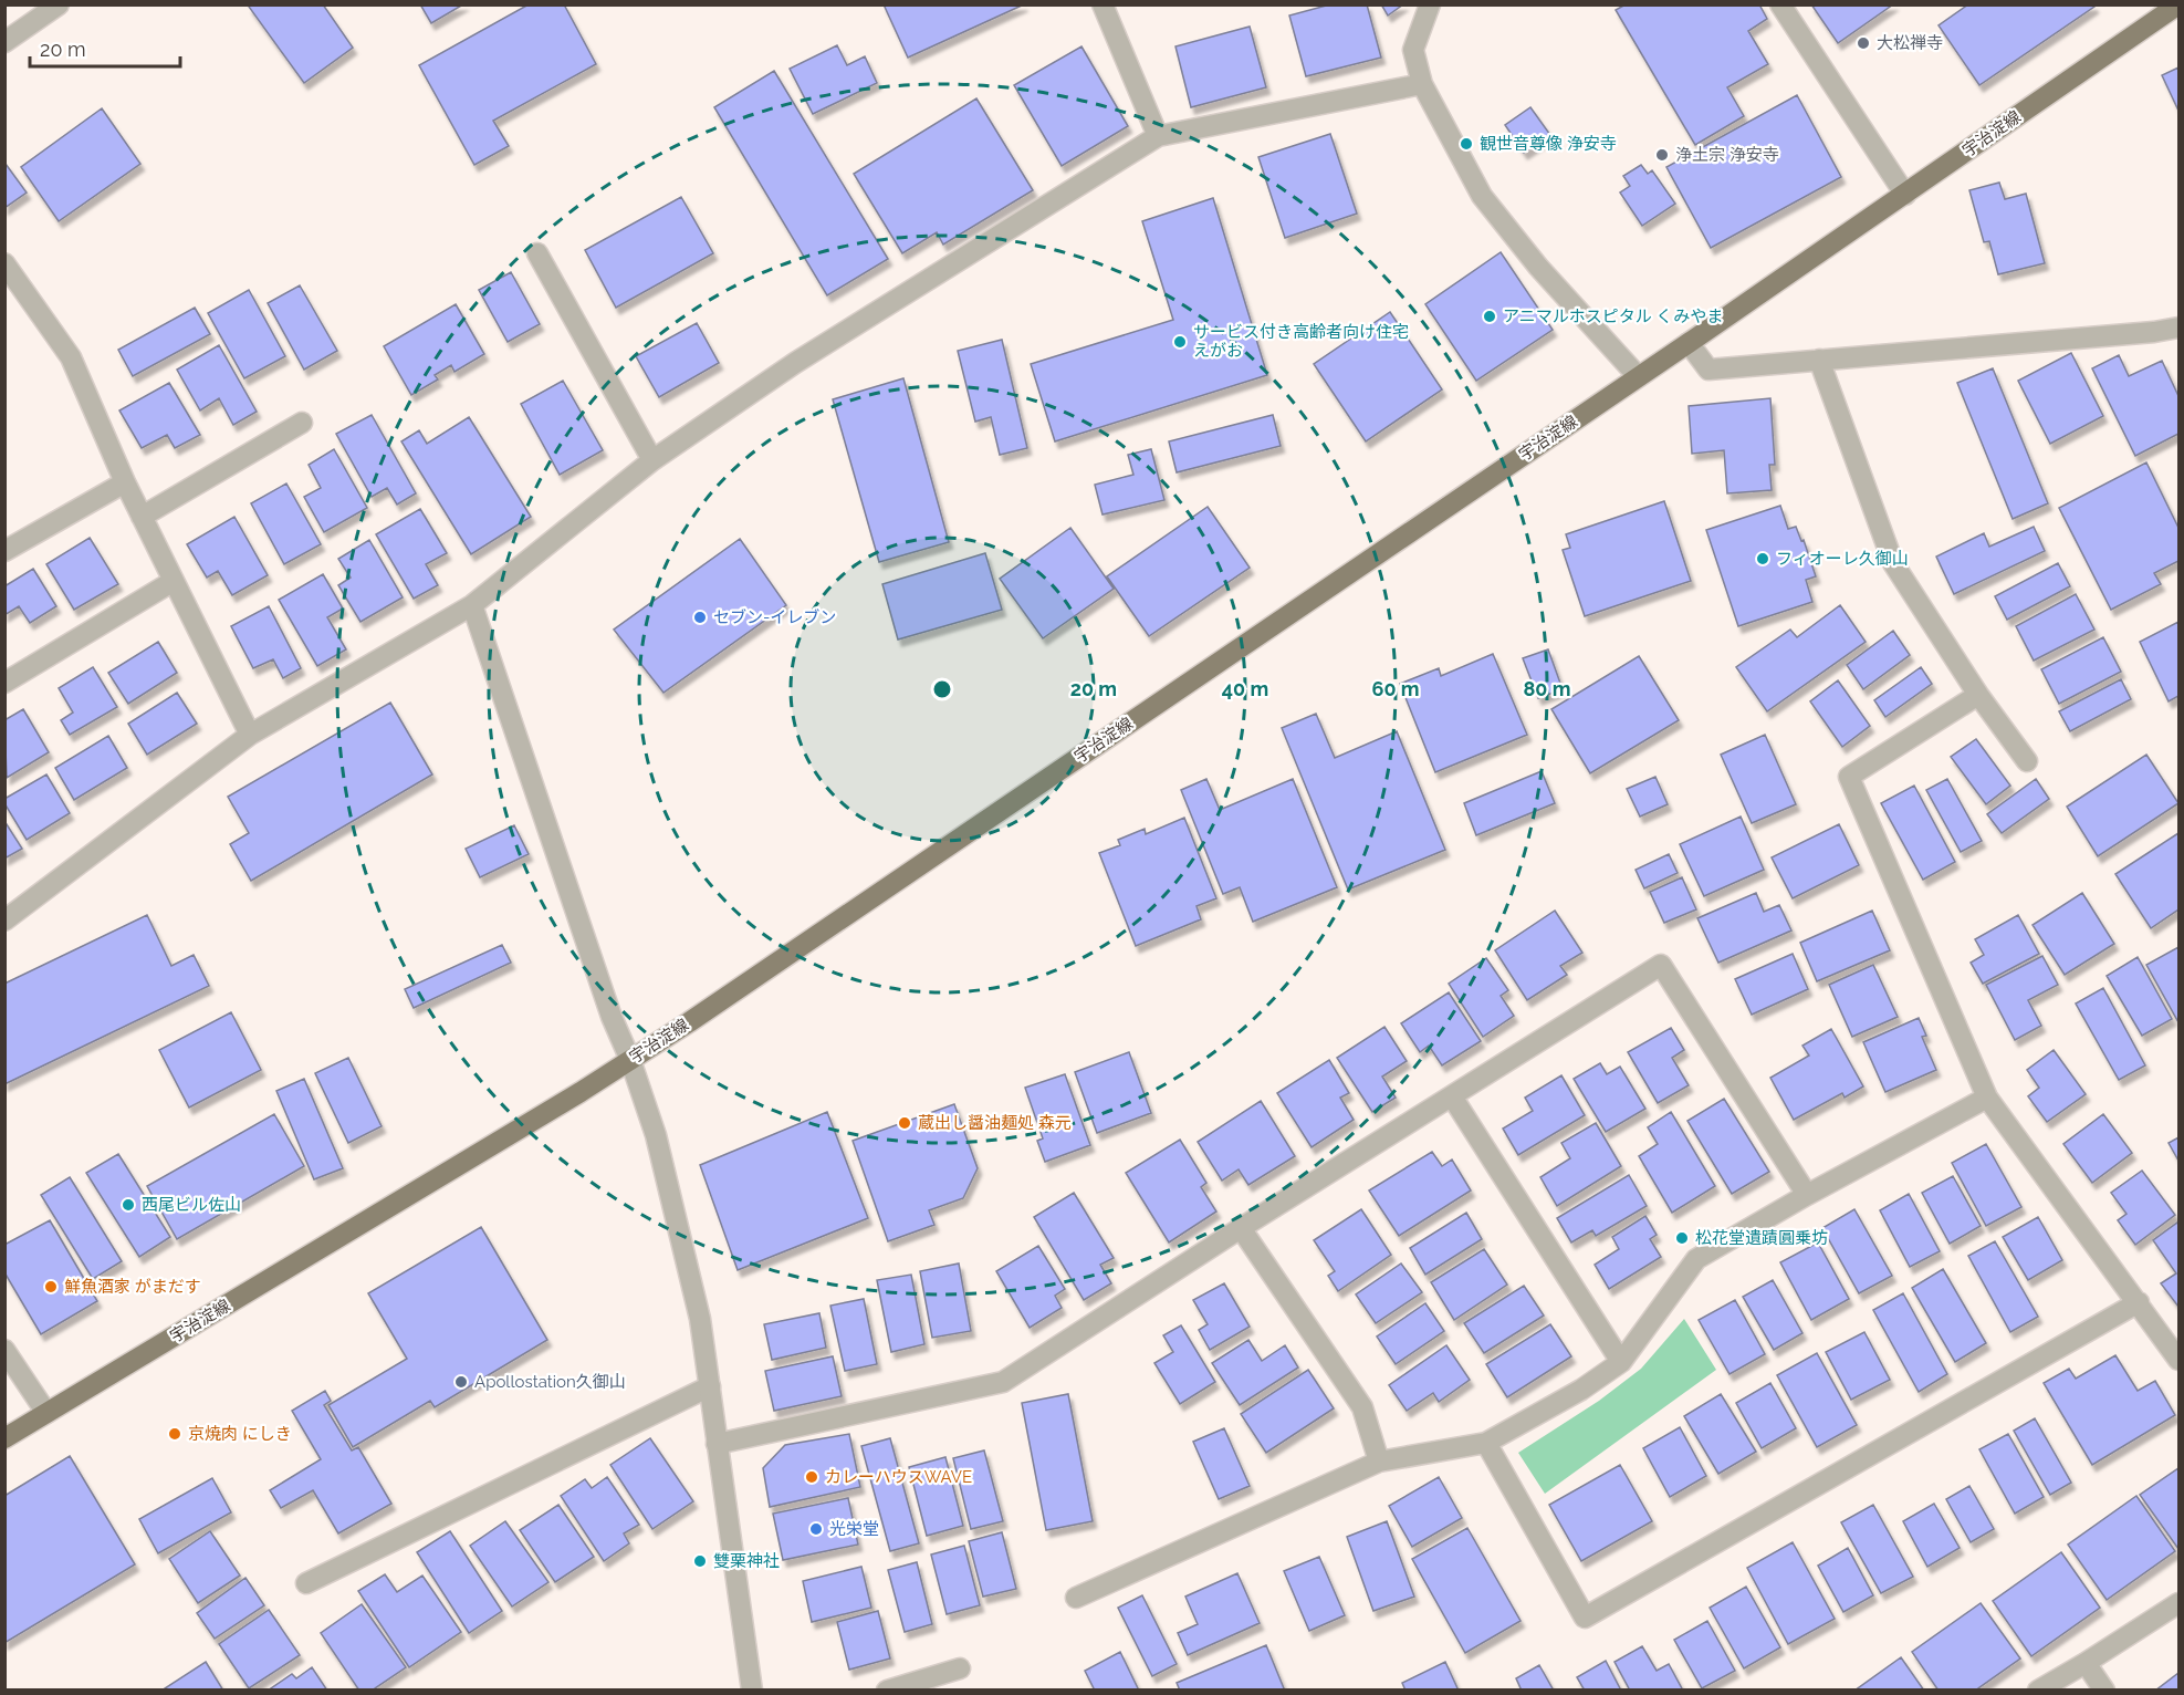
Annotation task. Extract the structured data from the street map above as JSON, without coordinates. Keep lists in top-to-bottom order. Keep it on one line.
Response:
{"streets":{"main road":["宇治淀線"]},"places":["大松禅寺","観世音尊像 浄安寺","浄土宗 浄安寺","アニマルホスピタル くみやま","サービス付き高齢者向け住宅 えがお","フィオーレ久御山","セブン-イレブン","蔵出し醤油麺処 森元","西尾ビル佐山","松花堂遺蹟圓乗坊","鮮魚酒家 がまだす","Apollostation久御山","京焼肉 にしき","カレーハウスWAVE","光栄堂","雙栗神社"],"scale_bar":"20 m","rings":["20 m","40 m","60 m","80 m"]}
